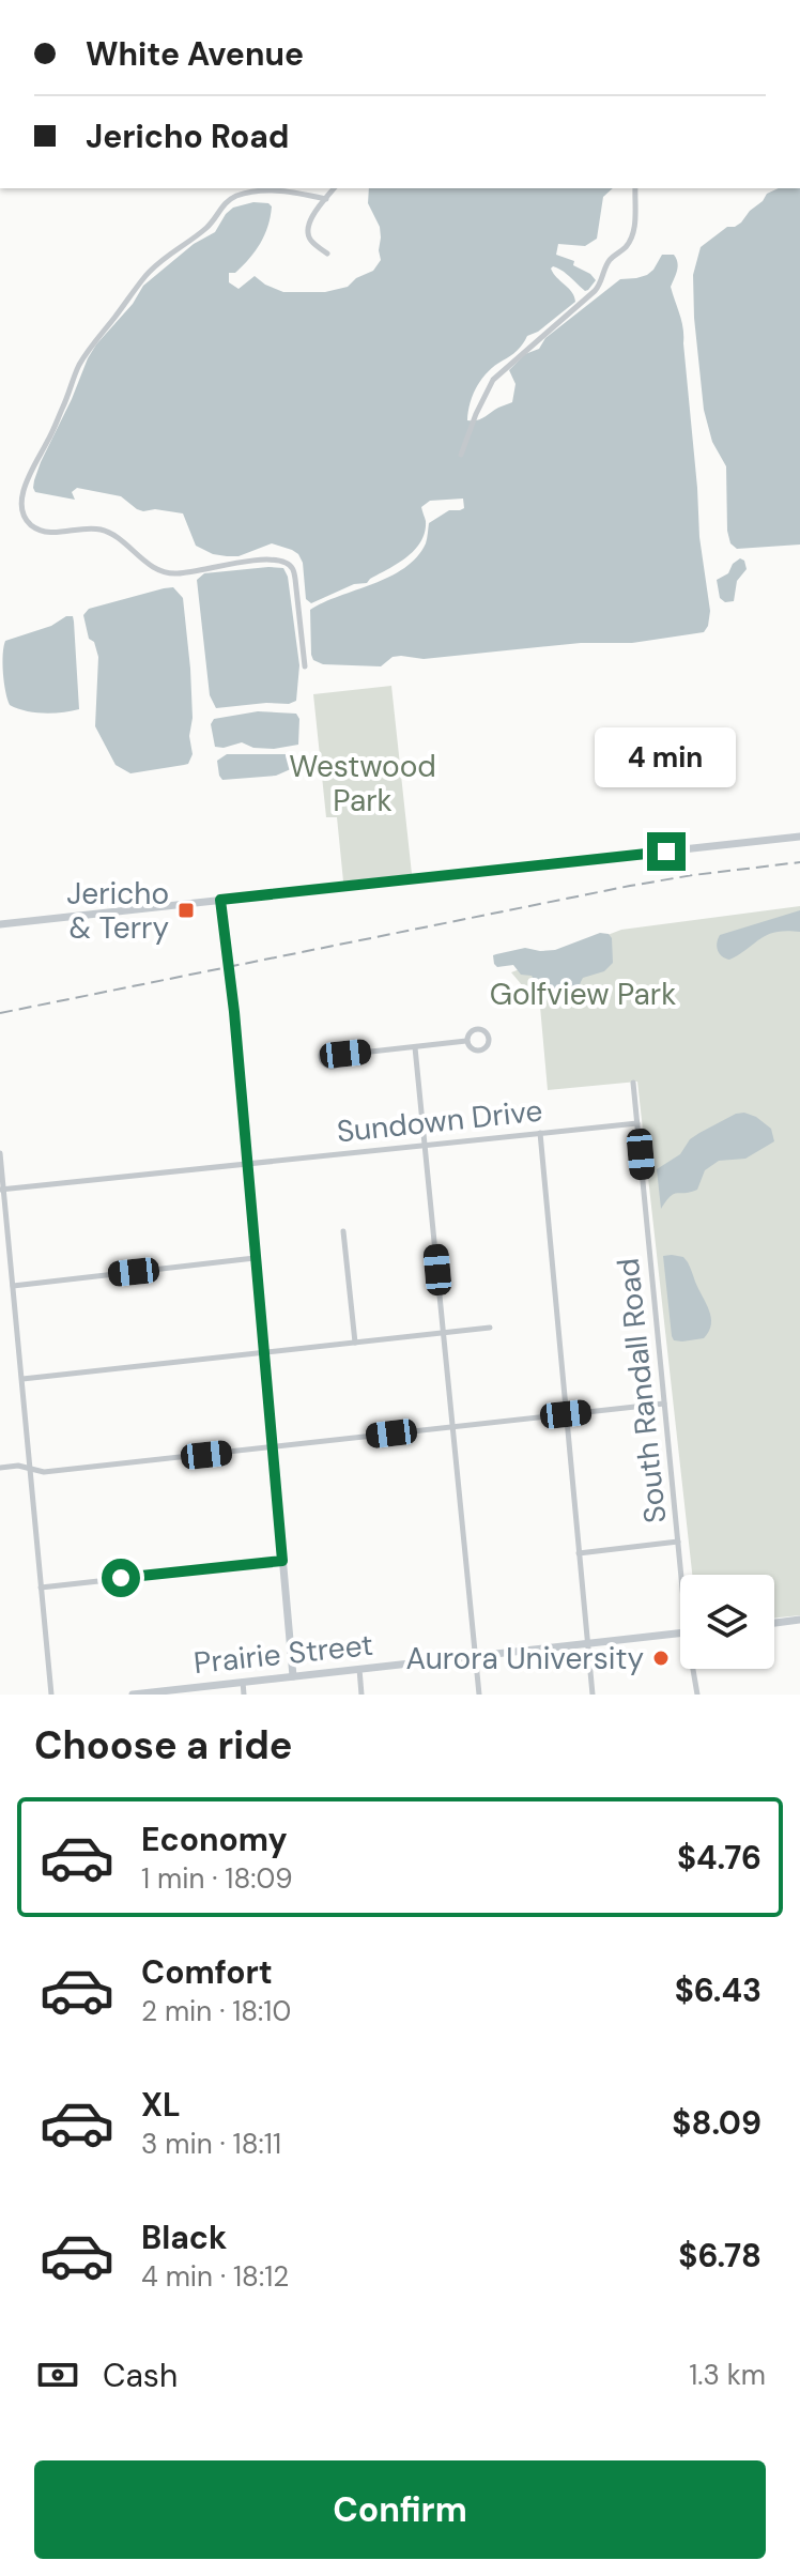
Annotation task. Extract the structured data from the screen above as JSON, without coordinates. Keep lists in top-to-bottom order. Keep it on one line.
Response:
{"streets":{"street":["Sundown Drive","South Randall Road","Prairie Street"]},"crossings":[["Sundown Drive","South Randall Road"]],"parks":["Westwood Park","Golfview Park"],"places":{"transit":["Jericho & Terry"],"other":["Aurora University"]},"page":{"banner":["White Avenue","Jericho Road"],"bubble":"4 min","heading":"Choose a ride","list":[{"name":"Economy","note":"1 min · 18:09","value":"$4.76"},{"name":"Comfort","note":"2 min · 18:10","value":"$6.43"},{"name":"XL","note":"3 min · 18:11","value":"$8.09"},{"name":"Black","note":"4 min · 18:12","value":"$6.78"}],"pay":["Cash","1.3 km"],"buttons":"Confirm"}}
